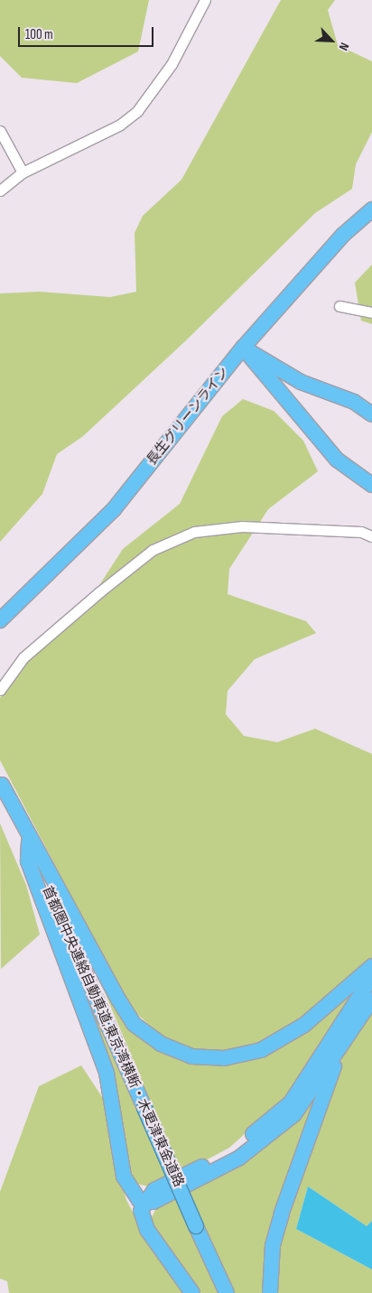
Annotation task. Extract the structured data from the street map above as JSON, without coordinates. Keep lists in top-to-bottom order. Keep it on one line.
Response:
{"streets":{"highway":["長生グリーンライン","首都圏中央連絡自動車道;東京湾横断・木更津東金道路"]},"scale_bar":"100 m","north":"bottom right"}
